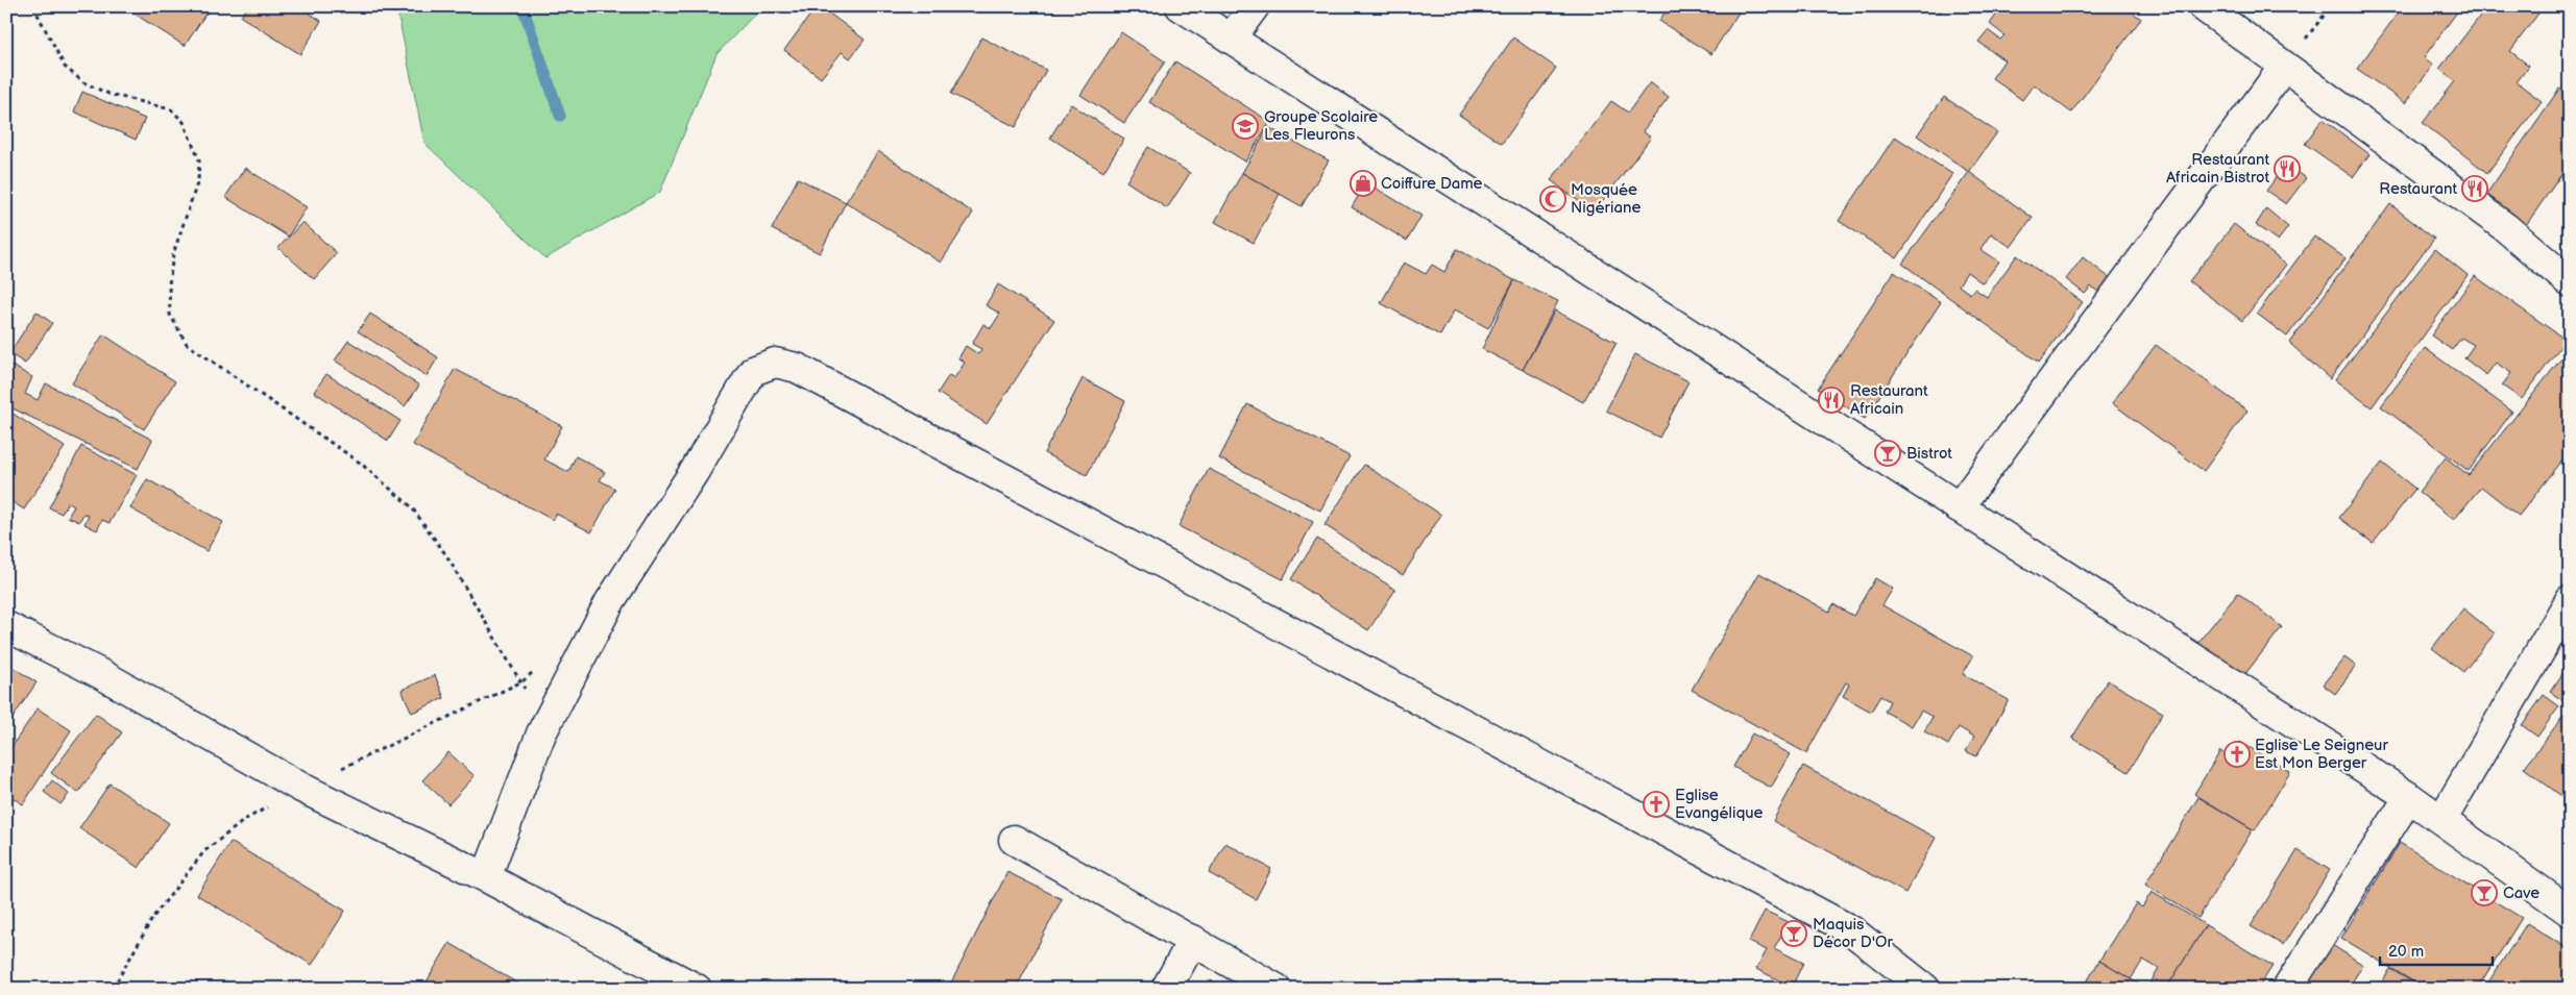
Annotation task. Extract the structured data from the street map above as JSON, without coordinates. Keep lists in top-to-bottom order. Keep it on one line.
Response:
{"places":{"school or university":["Groupe Scolaire Les Fleurons"],"restaurant":["Restaurant Africain Bistrot","Restaurant","Restaurant Africain"],"shop":["Coiffure Dame"],"mosque":["Mosquée Nigériane"],"bar":["Bistrot","Cave","Maquis Décor D'Or"],"church":["Eglise Le Seigneur Est Mon Berger","Eglise Evangélique"]},"scale_bar":"20 m"}
